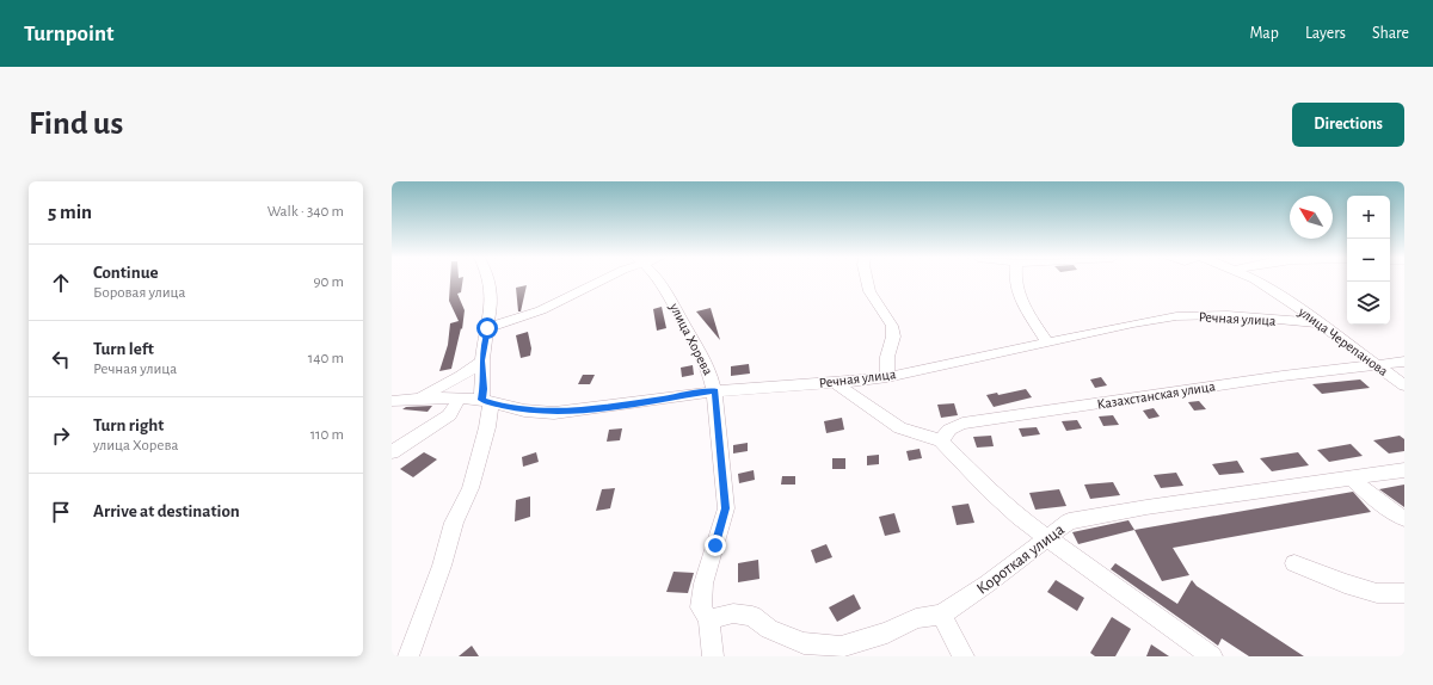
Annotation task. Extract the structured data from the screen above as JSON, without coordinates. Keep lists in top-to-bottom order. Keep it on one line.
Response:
{"streets":{"street":["Речная улица","улица Хорева","улица Черепанова","Казахстанская улица","Короткая улица"]},"crossings":[["Речная улица","улица Хорева"],["Речная улица","улица Черепанова"],["улица Хорева","Короткая улица"],["улица Черепанова","Казахстанская улица"]],"north":"top left","page":{"header":"Turnpoint","nav":["Map","Layers","Share"],"buttons":"Directions","title":"Find us","heading":["5 min","Walk · 340 m"],"map_buttons":["+","−"],"list":[["Continue","Боровая улица","90 m"],["Turn left","Речная улица","140 m"],["Turn right","улица Хорева","110 m"],"Arrive at destination"]}}
